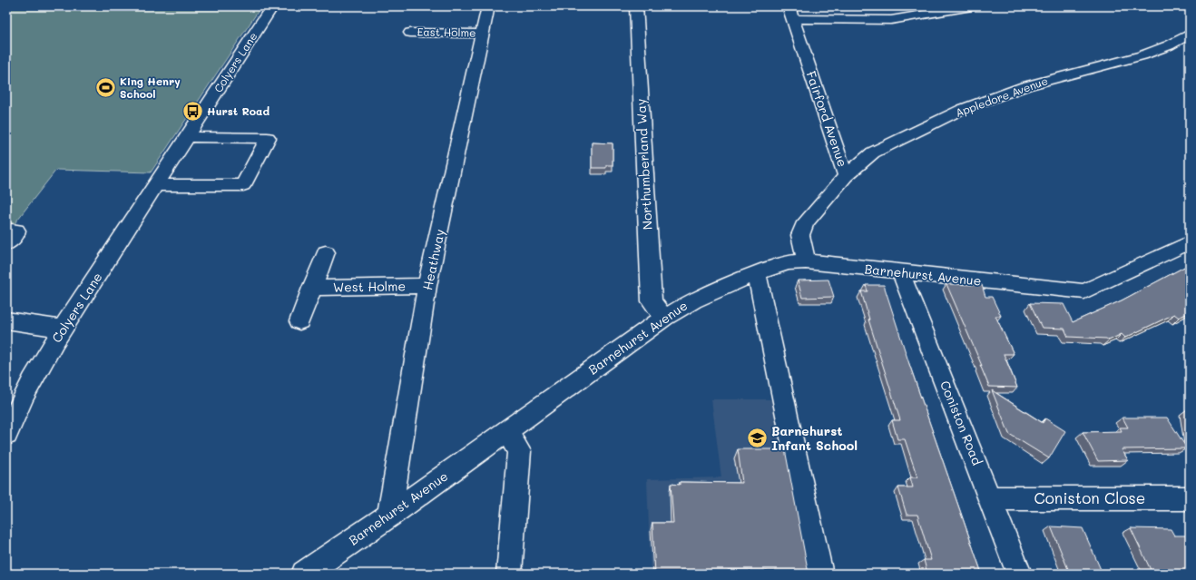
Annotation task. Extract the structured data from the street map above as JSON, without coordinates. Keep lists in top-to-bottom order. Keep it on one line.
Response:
{"streets":{"street":["East Holme","Colyers Lane","Appledore Avenue","Fairford Avenue","Northumberland Way","Heathway","Barnehurst Avenue","West Holme","Coniston Road","Coniston Close"]},"crossings":[["East Holme","Heathway"],["Appledore Avenue","Fairford Avenue"],["Fairford Avenue","Barnehurst Avenue"],["Northumberland Way","Barnehurst Avenue"],["Heathway","Barnehurst Avenue"],["Heathway","West Holme"],["Barnehurst Avenue","Coniston Road"],["Coniston Road","Coniston Close"]],"places":{"sports":["King Henry School"],"bus stop":["Hurst Road"],"school or university":["Barnehurst Infant School"]}}
